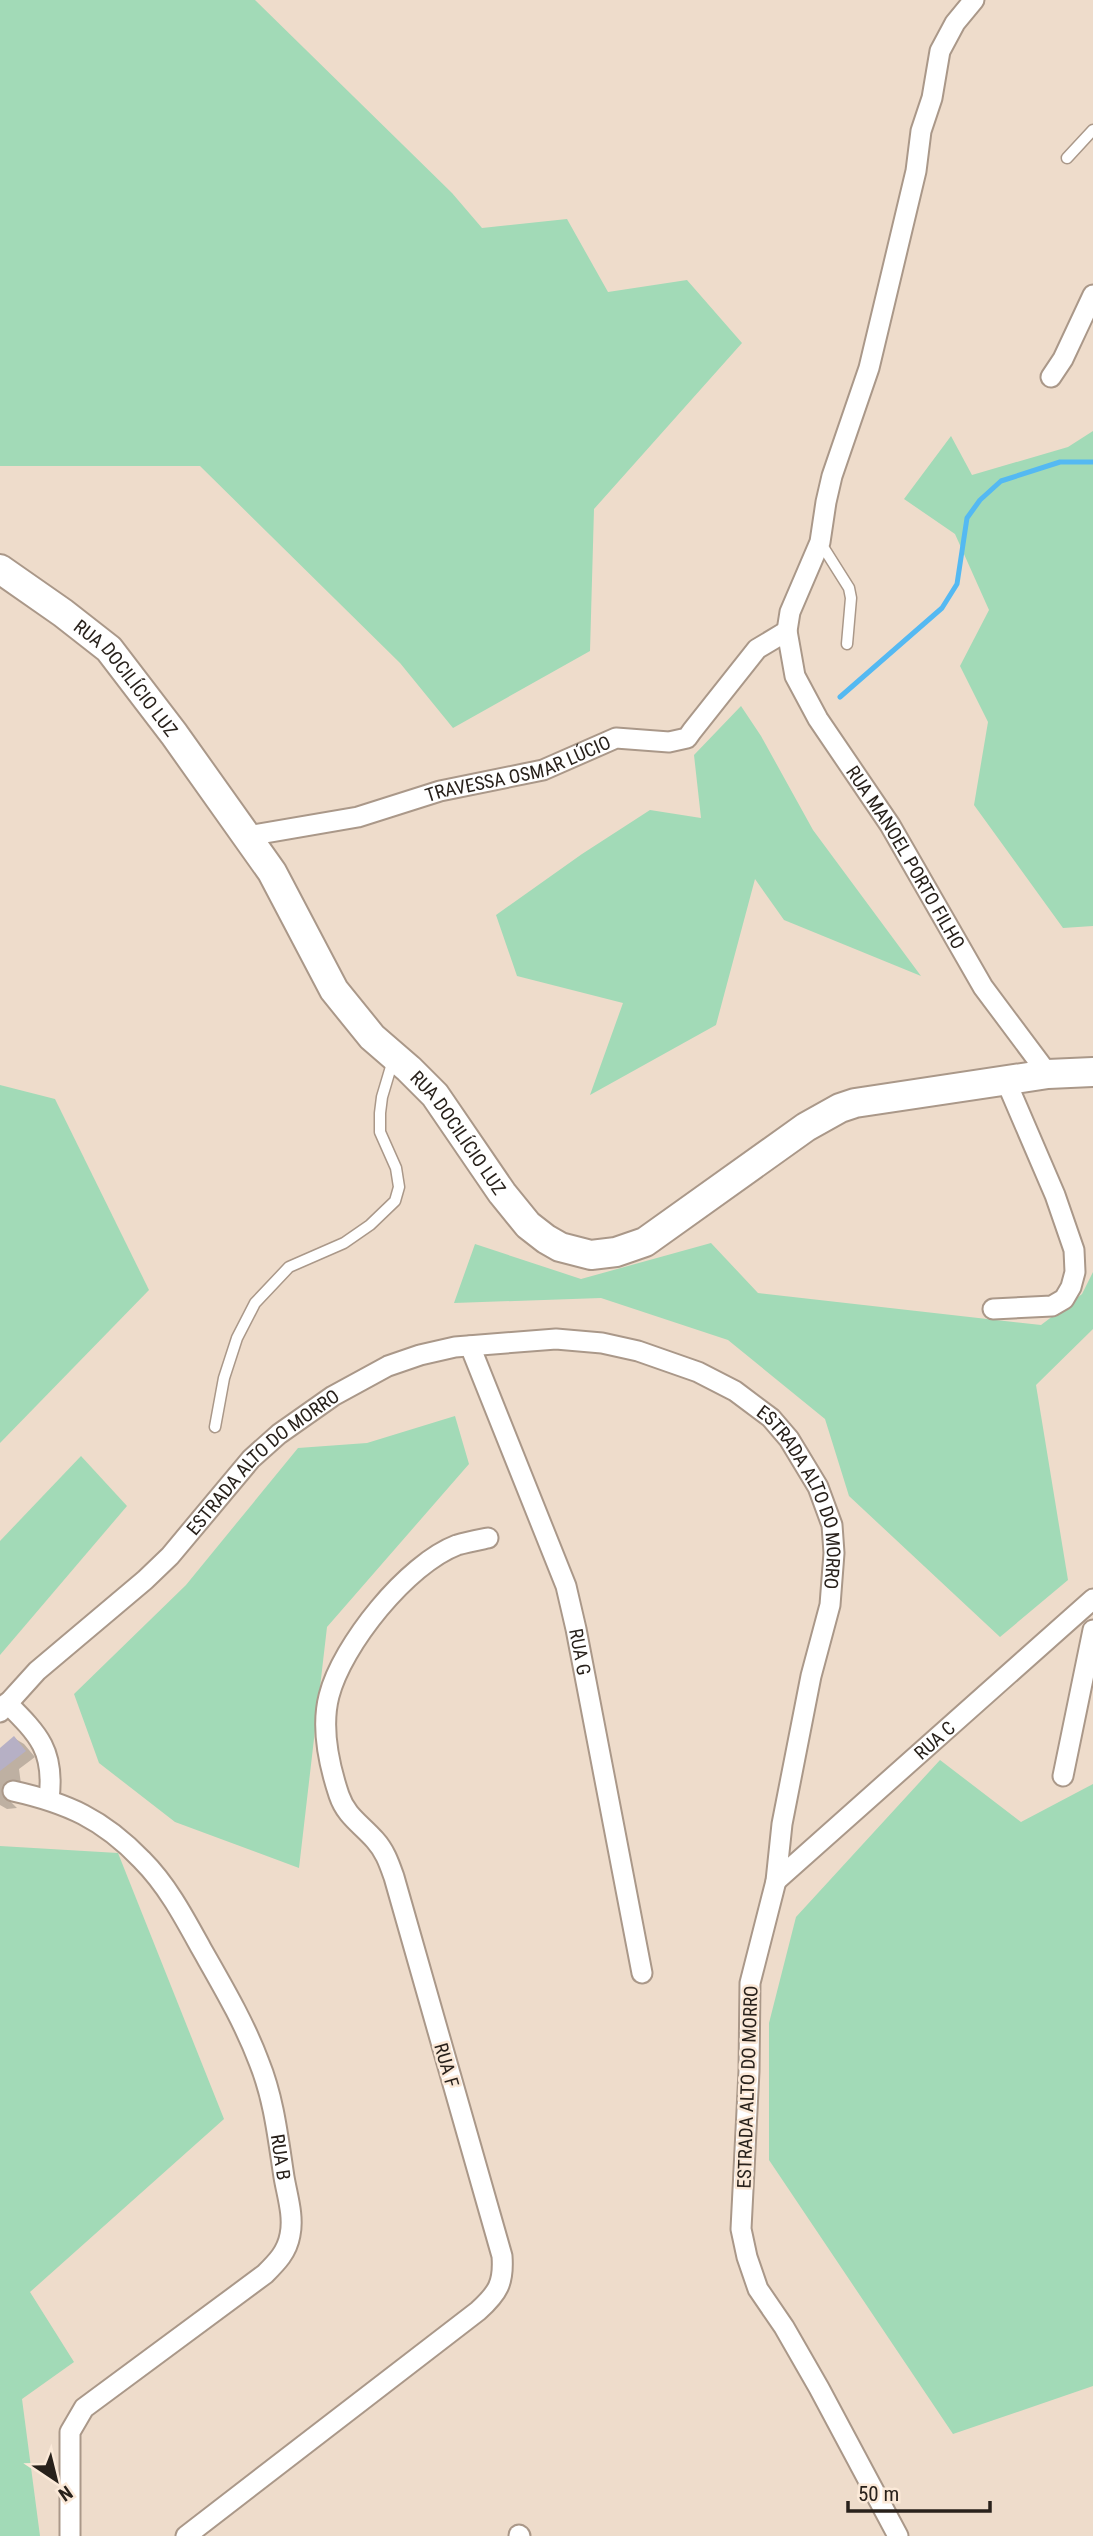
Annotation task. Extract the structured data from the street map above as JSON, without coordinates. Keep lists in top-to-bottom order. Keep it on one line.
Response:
{"streets":{"main road":["RUA DOCILÍCIO LUZ"],"street":["TRAVESSA OSMAR LÚCIO","RUA MANOEL PORTO FILHO","ESTRADA ALTO DO MORRO","RUA G","RUA C","RUA F","RUA B"]},"crossings":[["RUA DOCILÍCIO LUZ","TRAVESSA OSMAR LÚCIO"],["RUA DOCILÍCIO LUZ","RUA MANOEL PORTO FILHO"],["TRAVESSA OSMAR LÚCIO","RUA MANOEL PORTO FILHO"],["ESTRADA ALTO DO MORRO","RUA G"],["ESTRADA ALTO DO MORRO","RUA C"]],"scale_bar":"50 m","north":"bottom right"}
